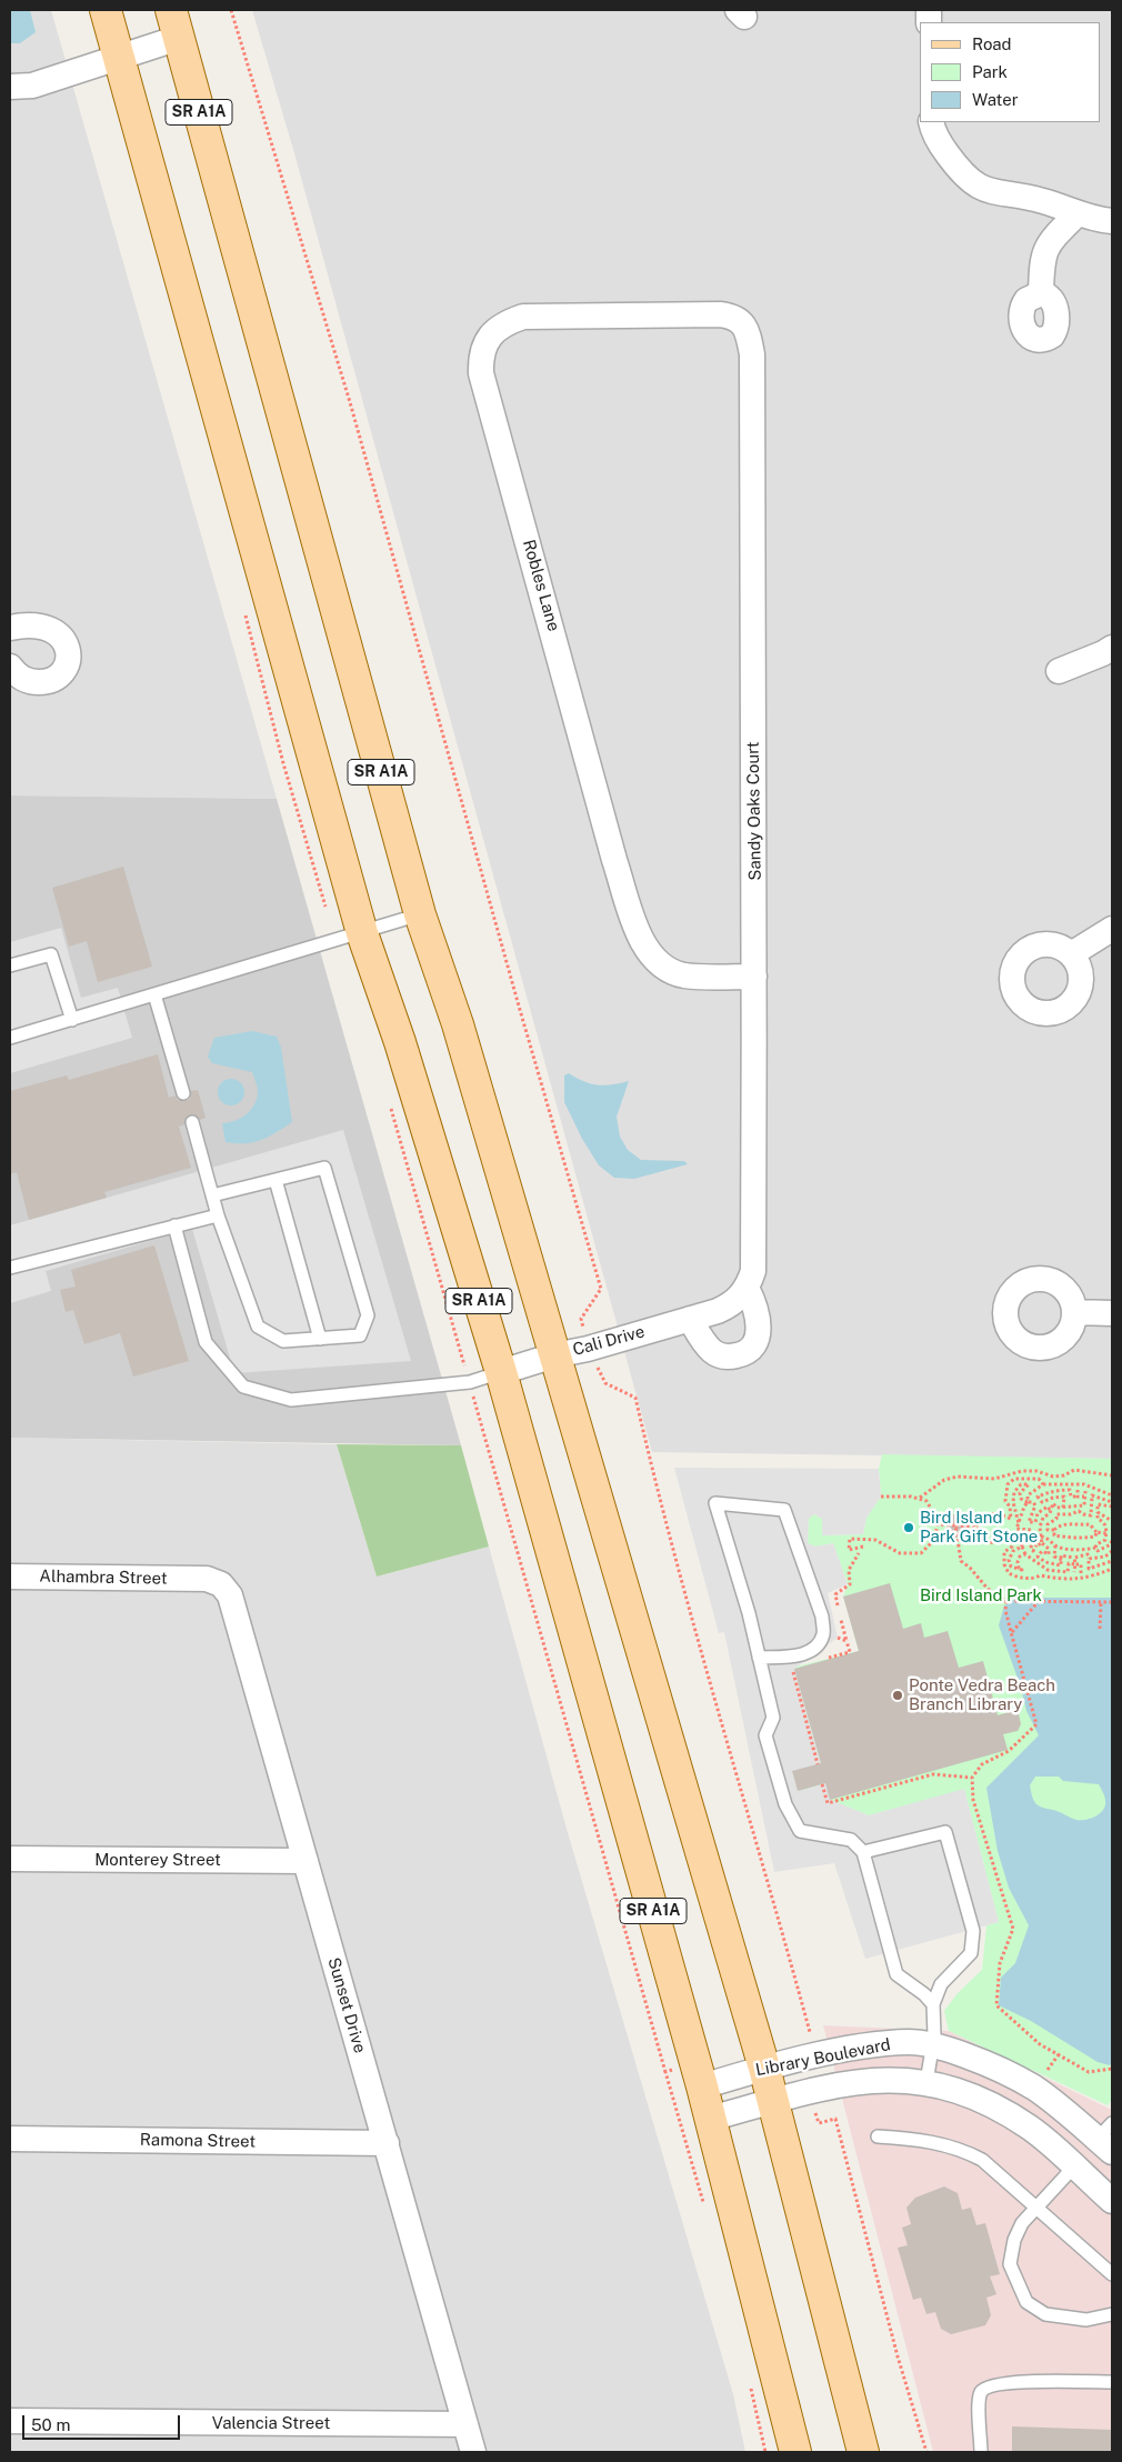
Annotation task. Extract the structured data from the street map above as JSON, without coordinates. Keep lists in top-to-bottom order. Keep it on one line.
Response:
{"streets":{"main road":["SR A1A"],"street":["Robles Lane","Sandy Oaks Court","Cali Drive","Alhambra Street","Monterey Street","Sunset Drive","Library Boulevard","Ramona Street","Valencia Street"]},"crossings":[["SR A1A","Cali Drive"],["SR A1A","Library Boulevard"],["Robles Lane","Sandy Oaks Court"],["Sandy Oaks Court","Cali Drive"],["Alhambra Street","Sunset Drive"],["Monterey Street","Sunset Drive"],["Sunset Drive","Ramona Street"],["Sunset Drive","Valencia Street"]],"parks":["Bird Island Park"],"places":["Bird Island Park Gift Stone","Ponte Vedra Beach Branch Library"],"legend":["Road","Park","Water"],"scale_bar":"50 m"}
